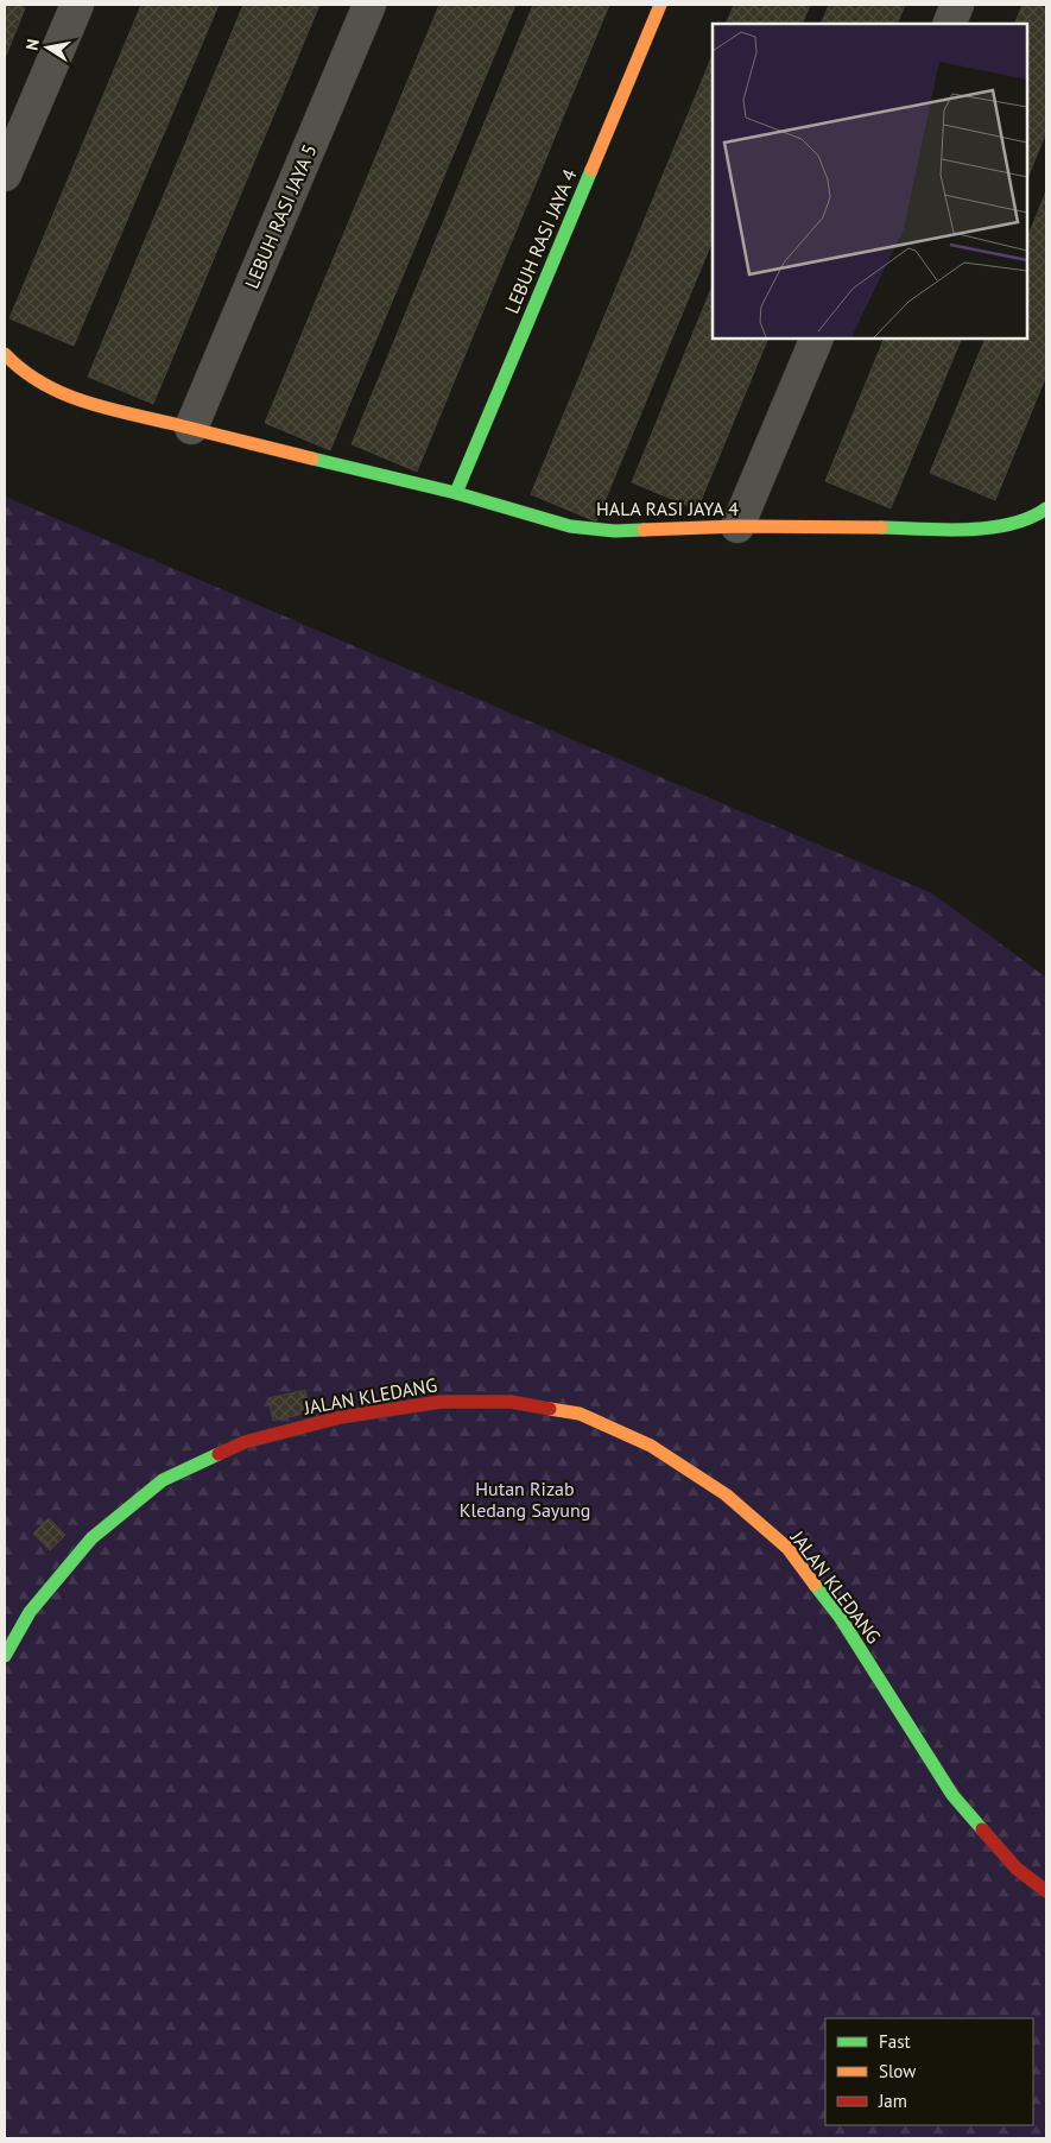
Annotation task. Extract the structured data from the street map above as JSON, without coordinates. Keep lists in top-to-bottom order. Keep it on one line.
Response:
{"streets":{"street":["LEBUH RASI JAYA 5","LEBUH RASI JAYA 4","HALA RASI JAYA 4","JALAN KLEDANG"]},"crossings":[["LEBUH RASI JAYA 5","HALA RASI JAYA 4"],["LEBUH RASI JAYA 4","HALA RASI JAYA 4"]],"parks":["Hutan Rizab Kledang Sayung"],"legend":["Fast","Slow","Jam"],"north":"left"}
